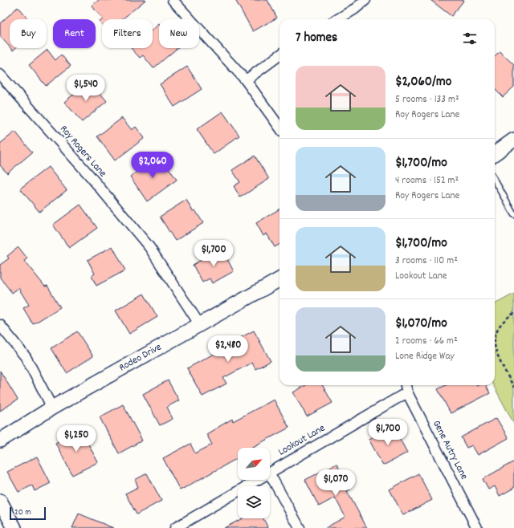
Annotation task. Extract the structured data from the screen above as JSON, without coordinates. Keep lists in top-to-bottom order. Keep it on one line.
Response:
{"streets":{"street":["Roy Rogers Lane","Rodeo Drive","Lookout Lane","Gene Autry Lane"]},"crossings":[["Roy Rogers Lane","Rodeo Drive"],["Lookout Lane","Gene Autry Lane"]],"scale_bar":"20 m","north":"top right","page":{"chip":["Buy","Rent","Filters","New"],"heading":"7 homes","list":[{"name":"$2,060/mo","note":"5 rooms · 133 m² · Roy Rogers Lane"},{"name":"$1,700/mo","note":"4 rooms · 152 m² · Roy Rogers Lane"},{"name":"$1,700/mo","note":"3 rooms · 110 m² · Lookout Lane"},{"name":"$1,070/mo","note":"2 rooms · 66 m² · Lone Ridge Way"}],"price":["$1,540","$2,060","$1,700","$2,480","$1,700","$1,250","$1,070"],"scale":"20 m"}}
